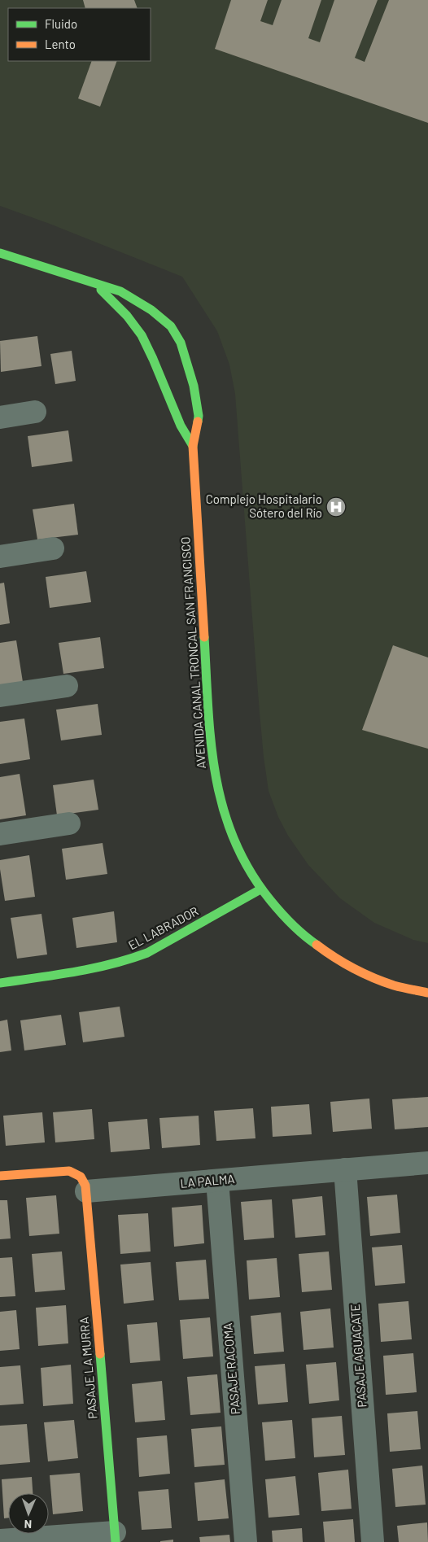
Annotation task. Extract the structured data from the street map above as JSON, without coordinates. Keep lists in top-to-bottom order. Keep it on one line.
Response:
{"streets":{"main road":["AVENIDA CANAL TRONCAL SAN FRANCISCO","EL LABRADOR","PASAJE LA MURRA"],"street":["LA PALMA","PASAJE AGUACATE","PASAJE RACOMA"]},"crossings":[["AVENIDA CANAL TRONCAL SAN FRANCISCO","EL LABRADOR"],["LA PALMA","PASAJE AGUACATE"],["LA PALMA","PASAJE LA MURRA"],["LA PALMA","PASAJE RACOMA"]],"places":{"hospital":["Complejo Hospitalario Sótero del Río"]},"legend":["Fluido","Lento"],"north":"bottom"}
